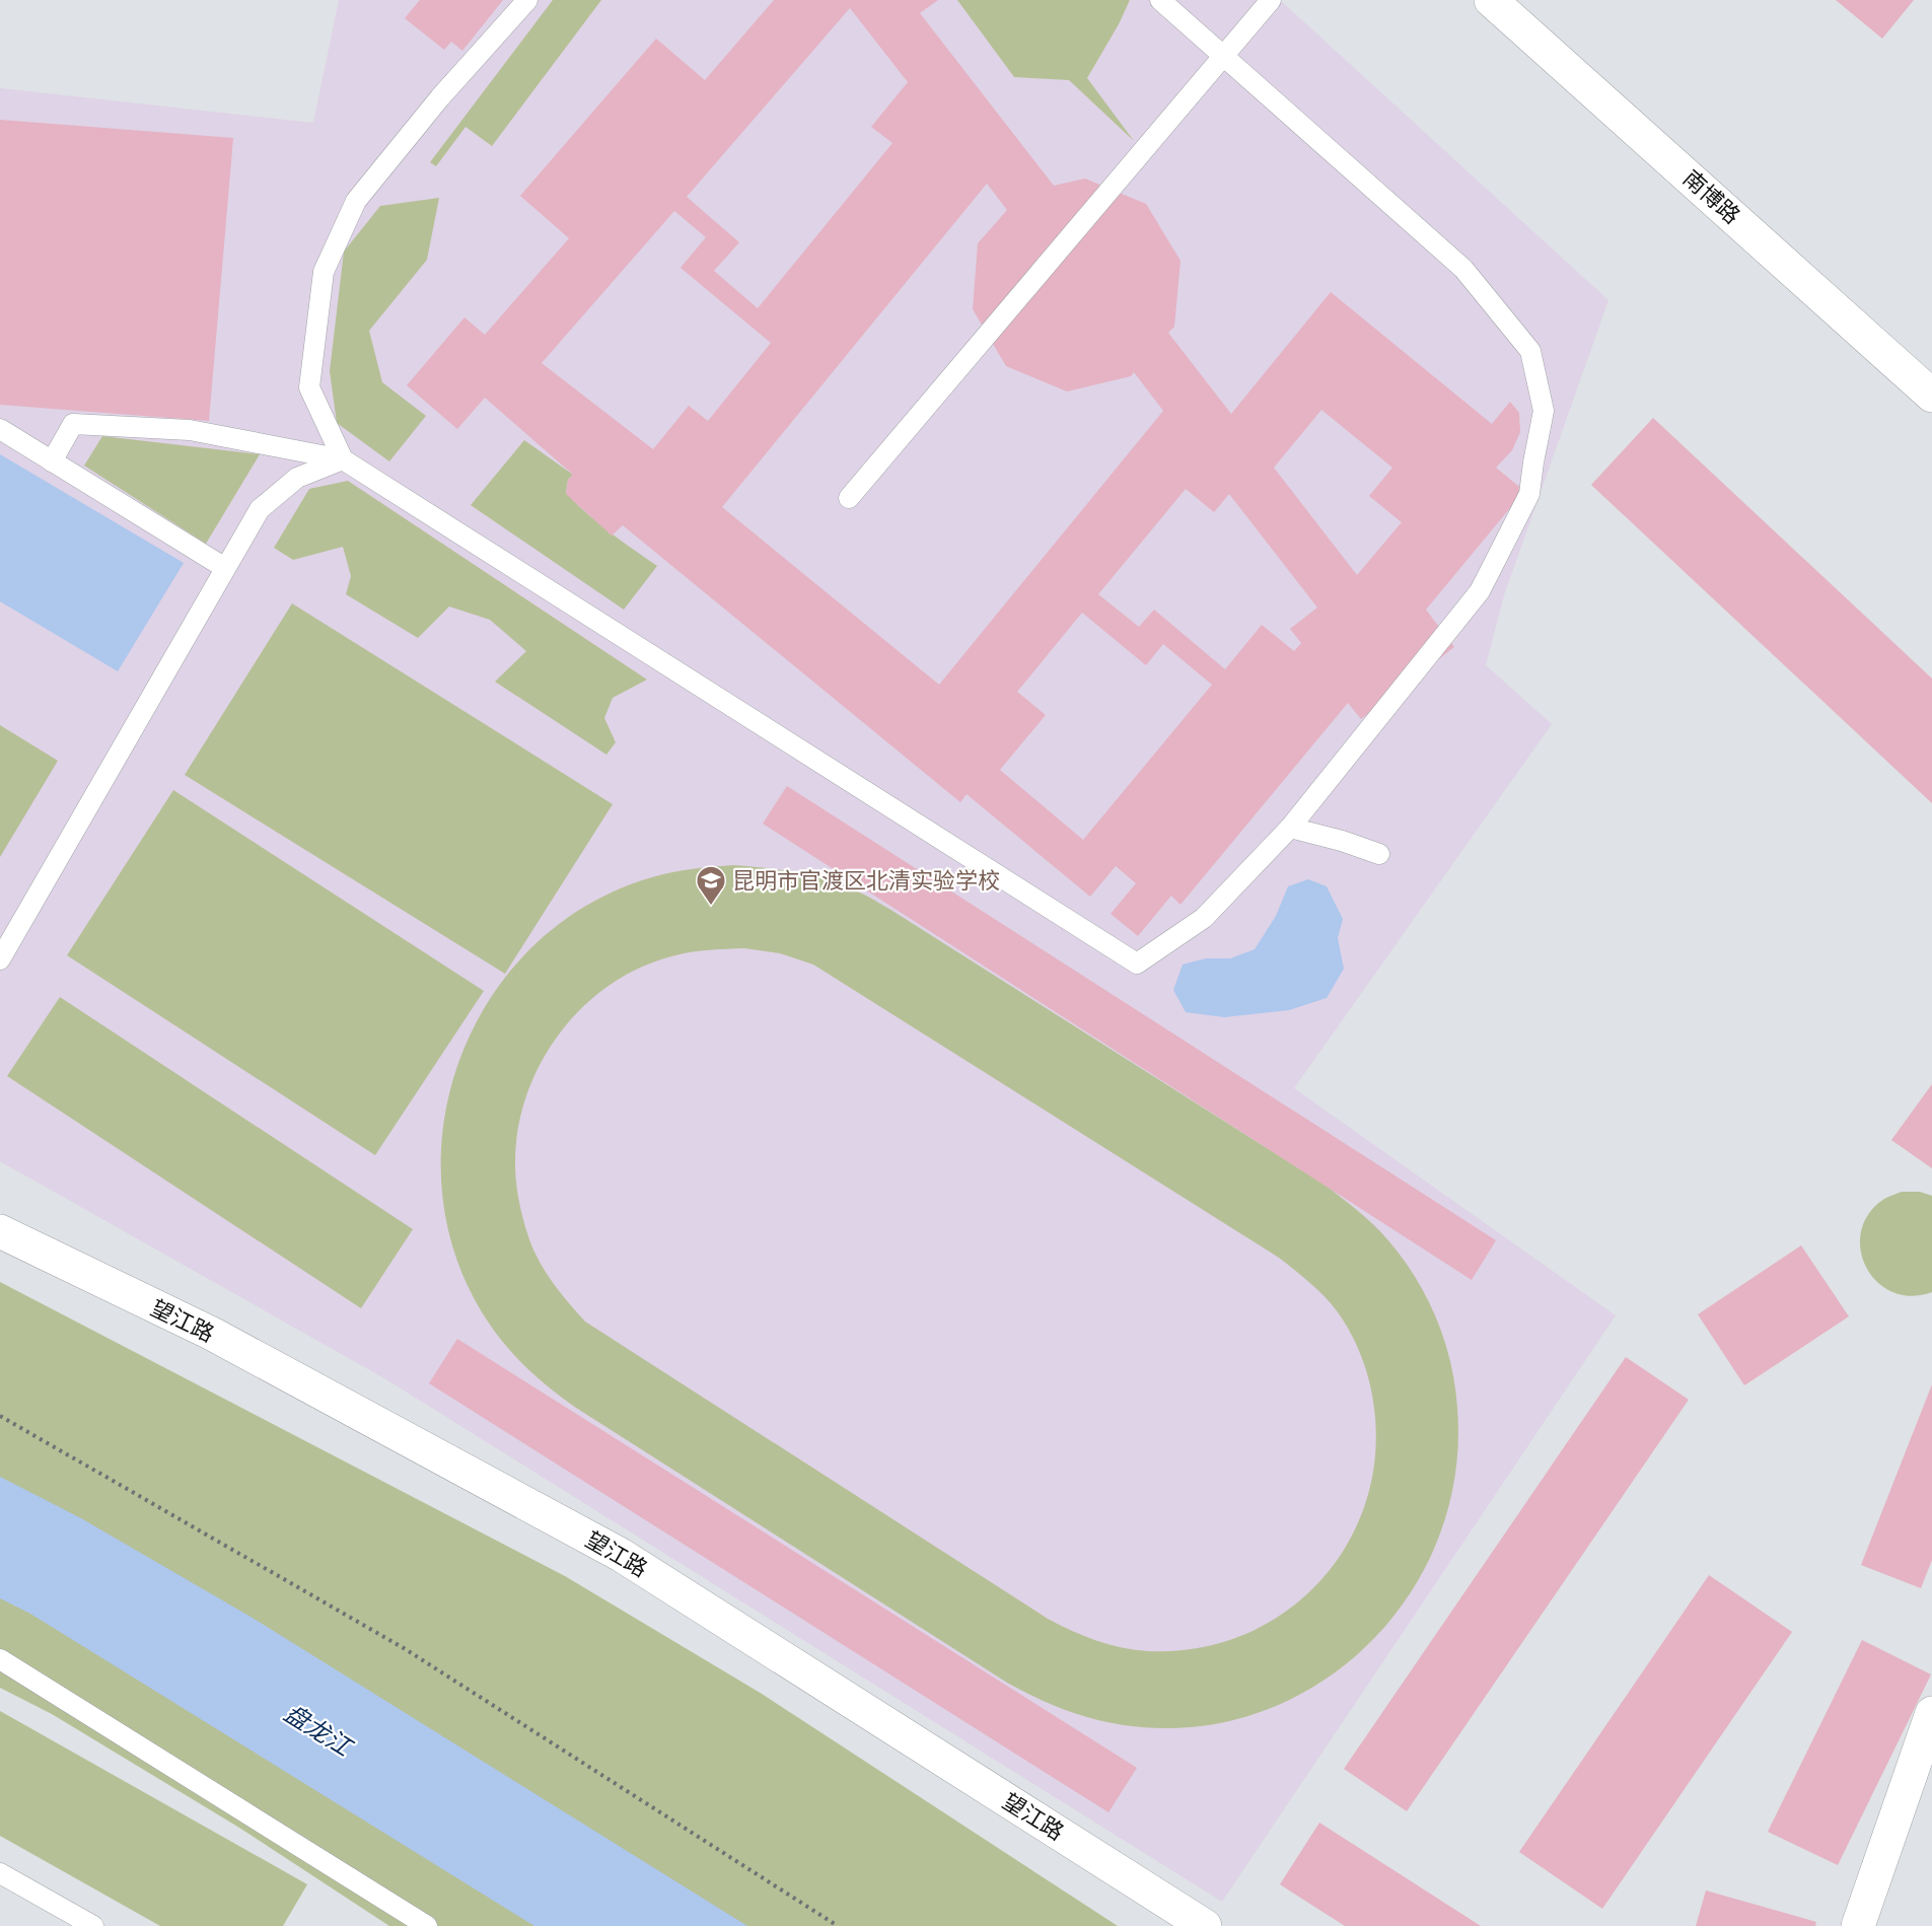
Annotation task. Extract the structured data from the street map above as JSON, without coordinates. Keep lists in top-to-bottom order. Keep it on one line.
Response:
{"streets":{"street":["南博路","望江路"]},"water":["盘龙江"],"places":{"school or university":["昆明市官渡区北清实验学校"]}}
